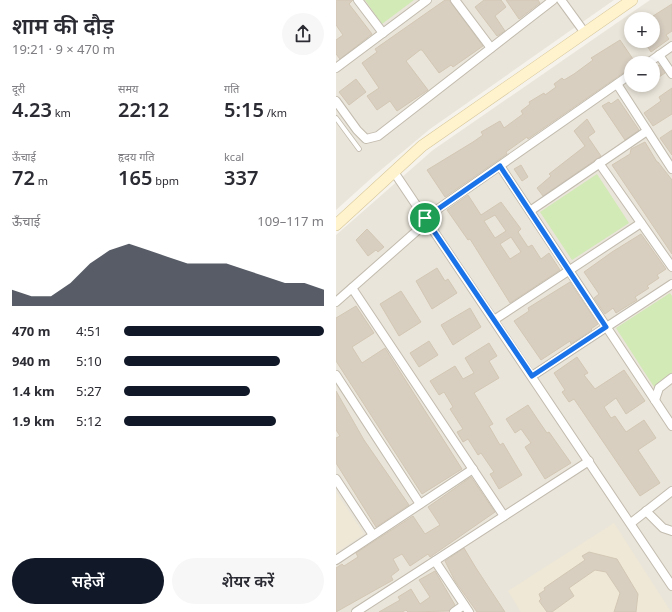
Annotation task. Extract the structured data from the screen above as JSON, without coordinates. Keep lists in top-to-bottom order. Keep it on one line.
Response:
{"page":{"heading":["शाम की दौड़","19:21 · 9 × 470 m"],"map_buttons":["+","−"],"stats":[["दूरी","4.23 km"],["समय","22:12"],["गति","5:15 /km"],["ऊँचाई","72 m"],["हृदय गति","165 bpm"],["kcal","337"]],"chart":["ऊँचाई","109–117 m"],"list":[{"name":"470 m","note":"4:51"},{"name":"940 m","note":"5:10"},{"name":"1.4 km","note":"5:27"},{"name":"1.9 km","note":"5:12"}],"buttons":["सहेजें","शेयर करें"]}}
